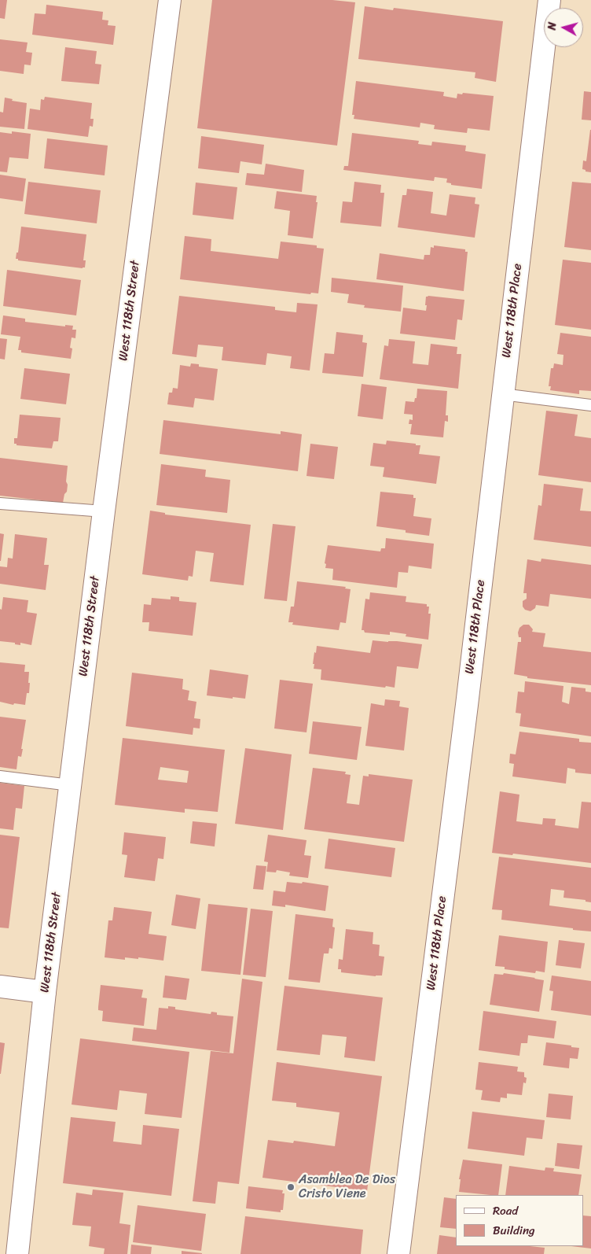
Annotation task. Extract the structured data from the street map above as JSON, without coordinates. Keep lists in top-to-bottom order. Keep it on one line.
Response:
{"streets":{"street":["West 118th Street","West 118th Place"]},"places":["Asamblea De Dios Cristo Viene"],"legend":["Road","Building"],"north":"left"}
